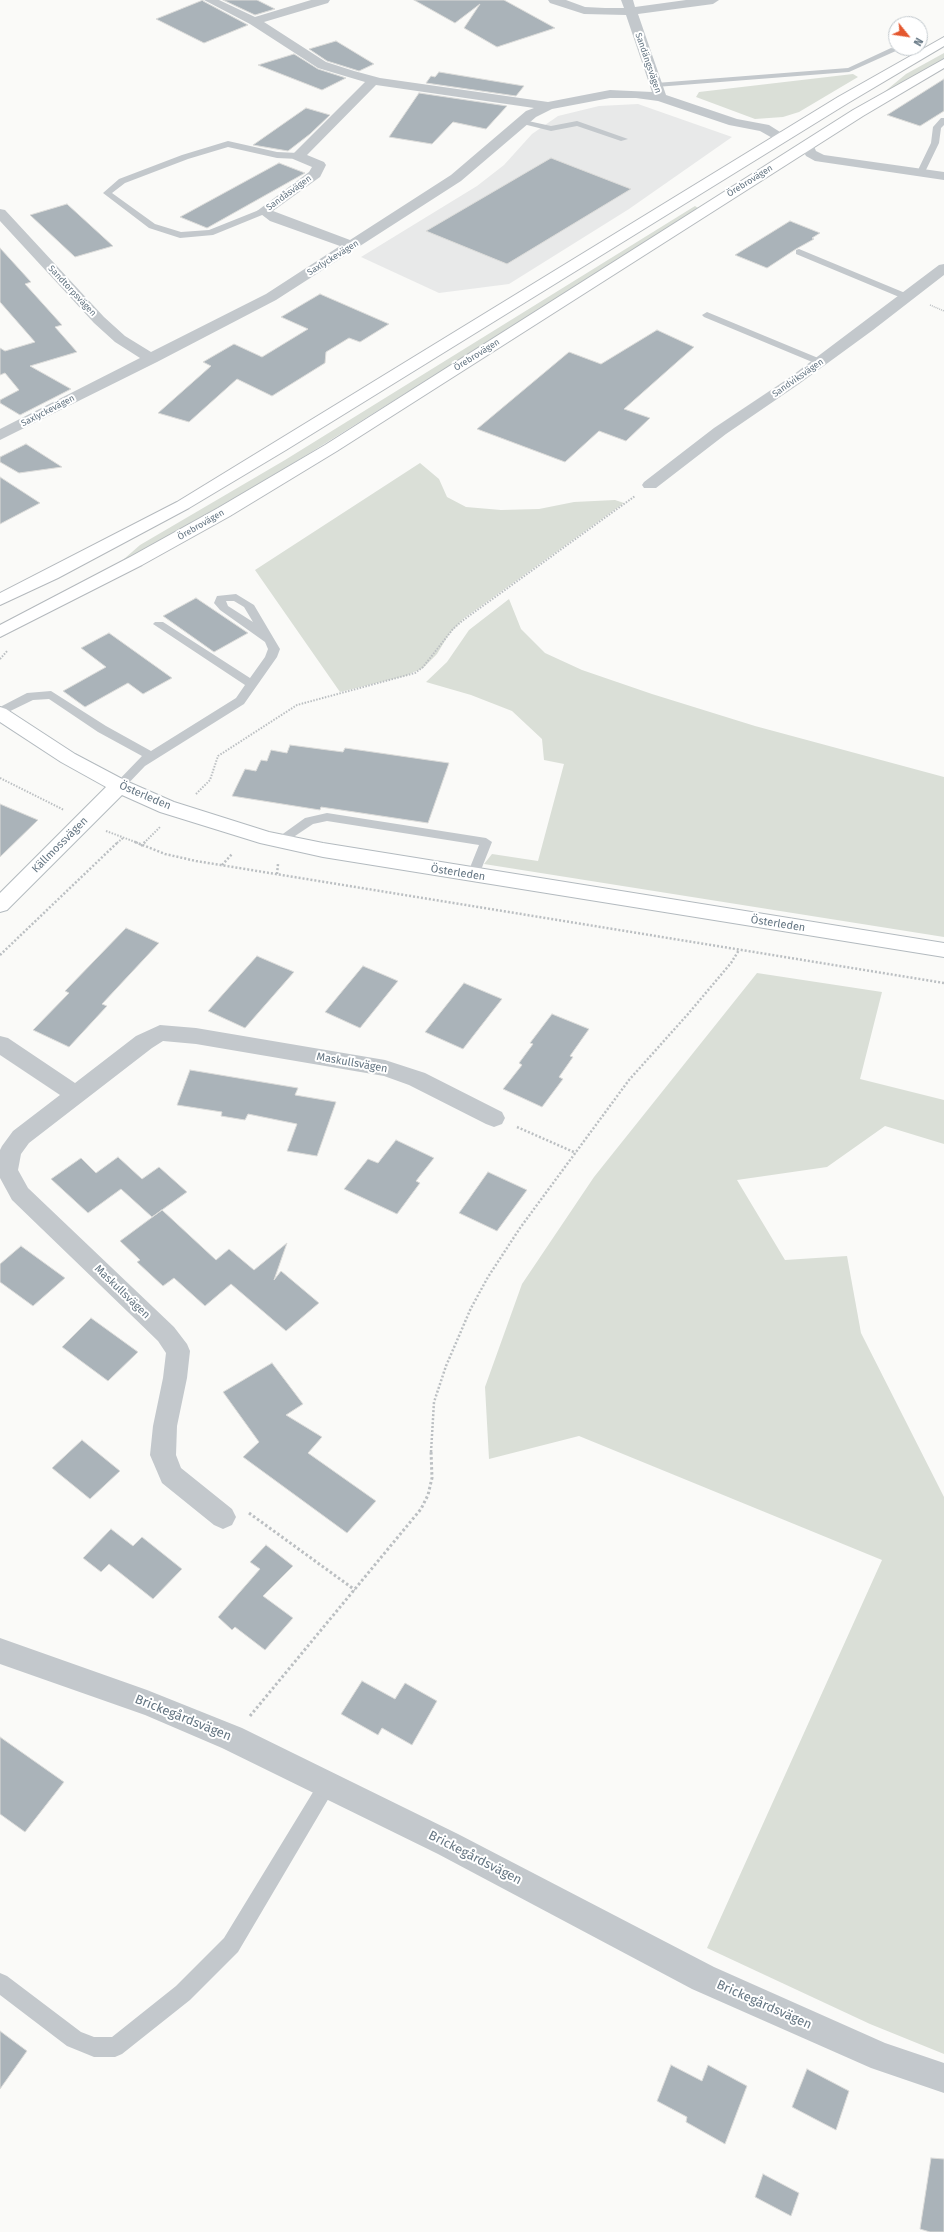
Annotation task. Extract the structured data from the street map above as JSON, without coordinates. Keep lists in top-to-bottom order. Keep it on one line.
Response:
{"streets":{"main road":["Örebrovägen","Österleden","Källmossvägen"],"street":["Sandängsvägen","Sandåsvägen","Saxlyckevägen","Sandtorpsvägen","Sandviksvägen","Maskullsvägen","Brickegårdsvägen"]},"crossings":[["Sandängsvägen","Örebrovägen"],["Sandängsvägen","Saxlyckevägen"],["Sandåsvägen","Saxlyckevägen"],["Saxlyckevägen","Sandtorpsvägen"],["Österleden","Källmossvägen"]],"north":"bottom right"}
